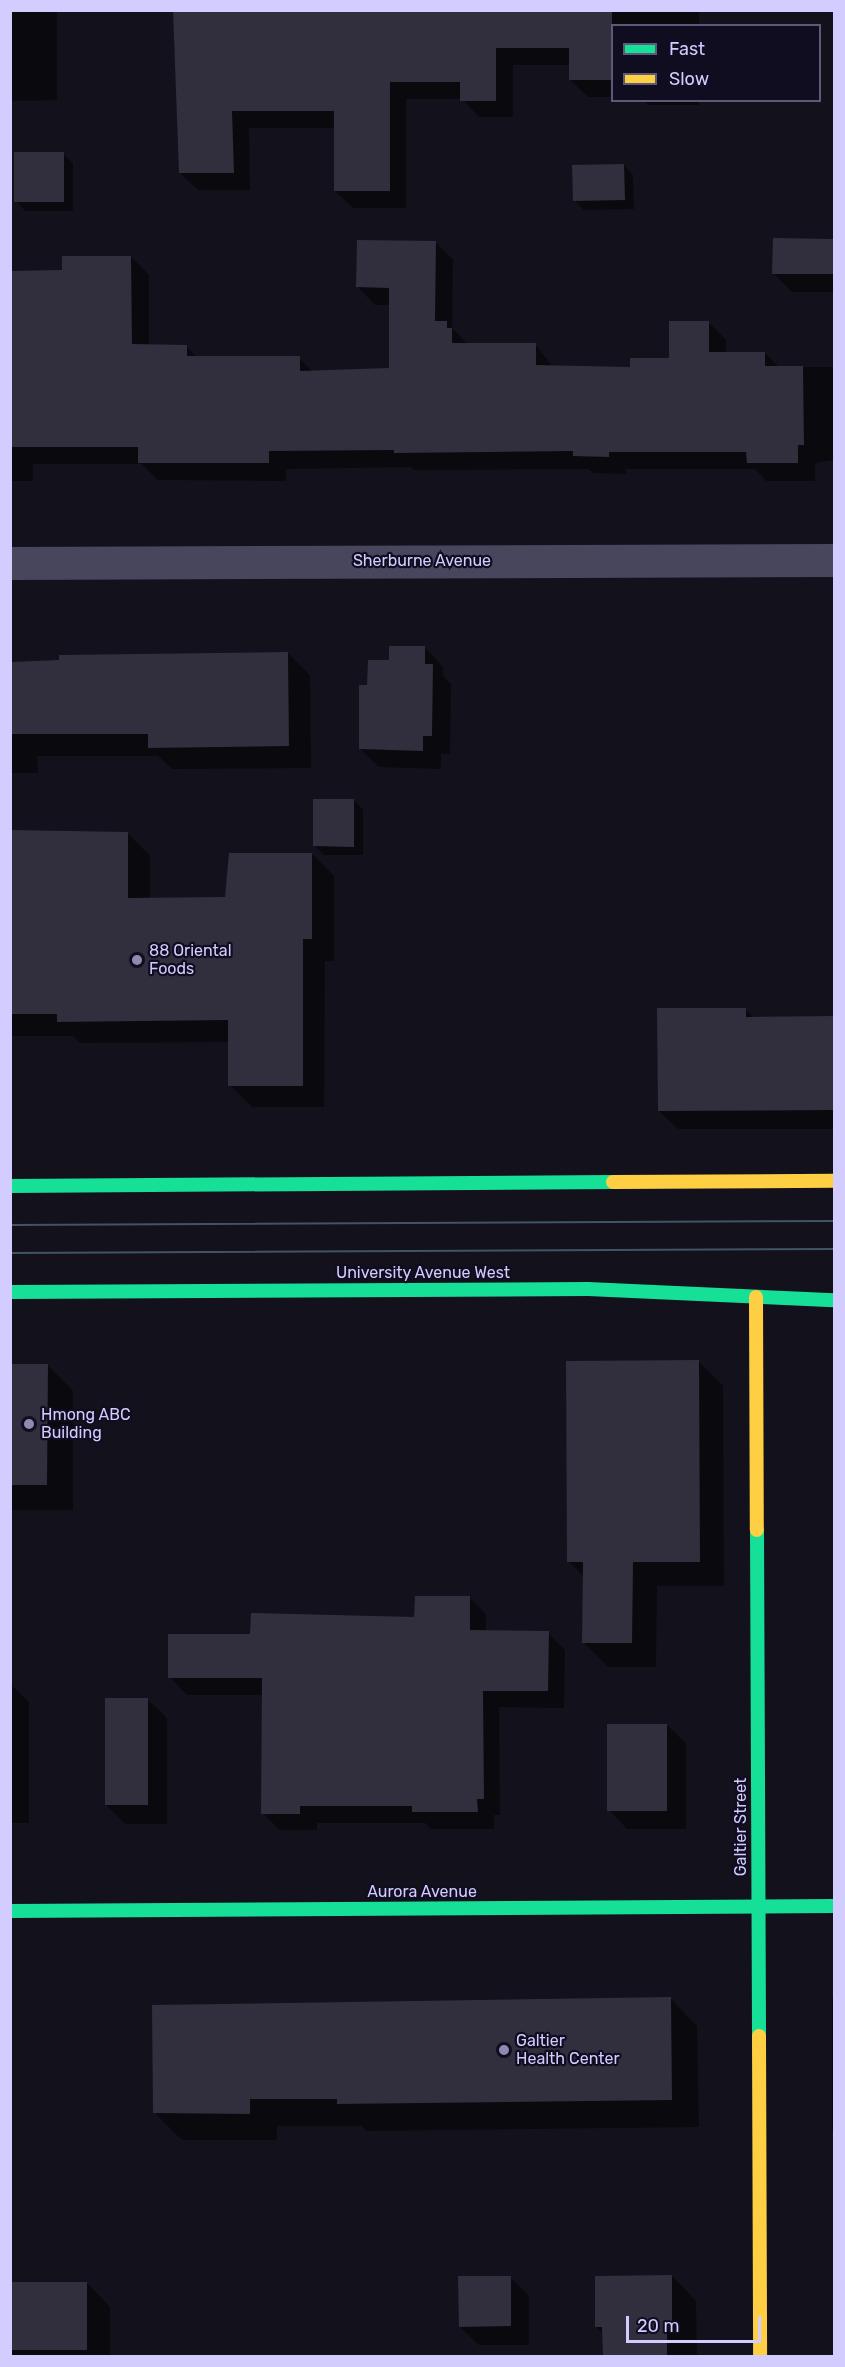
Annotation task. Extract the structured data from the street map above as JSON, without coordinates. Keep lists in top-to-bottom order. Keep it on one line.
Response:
{"streets":{"street":["Sherburne Avenue","University Avenue West","Galtier Street","Aurora Avenue"]},"crossings":[["University Avenue West","Galtier Street"],["Galtier Street","Aurora Avenue"]],"places":["88 Oriental Foods","Hmong ABC Building","Galtier Health Center"],"legend":["Fast","Slow"],"scale_bar":"20 m"}
